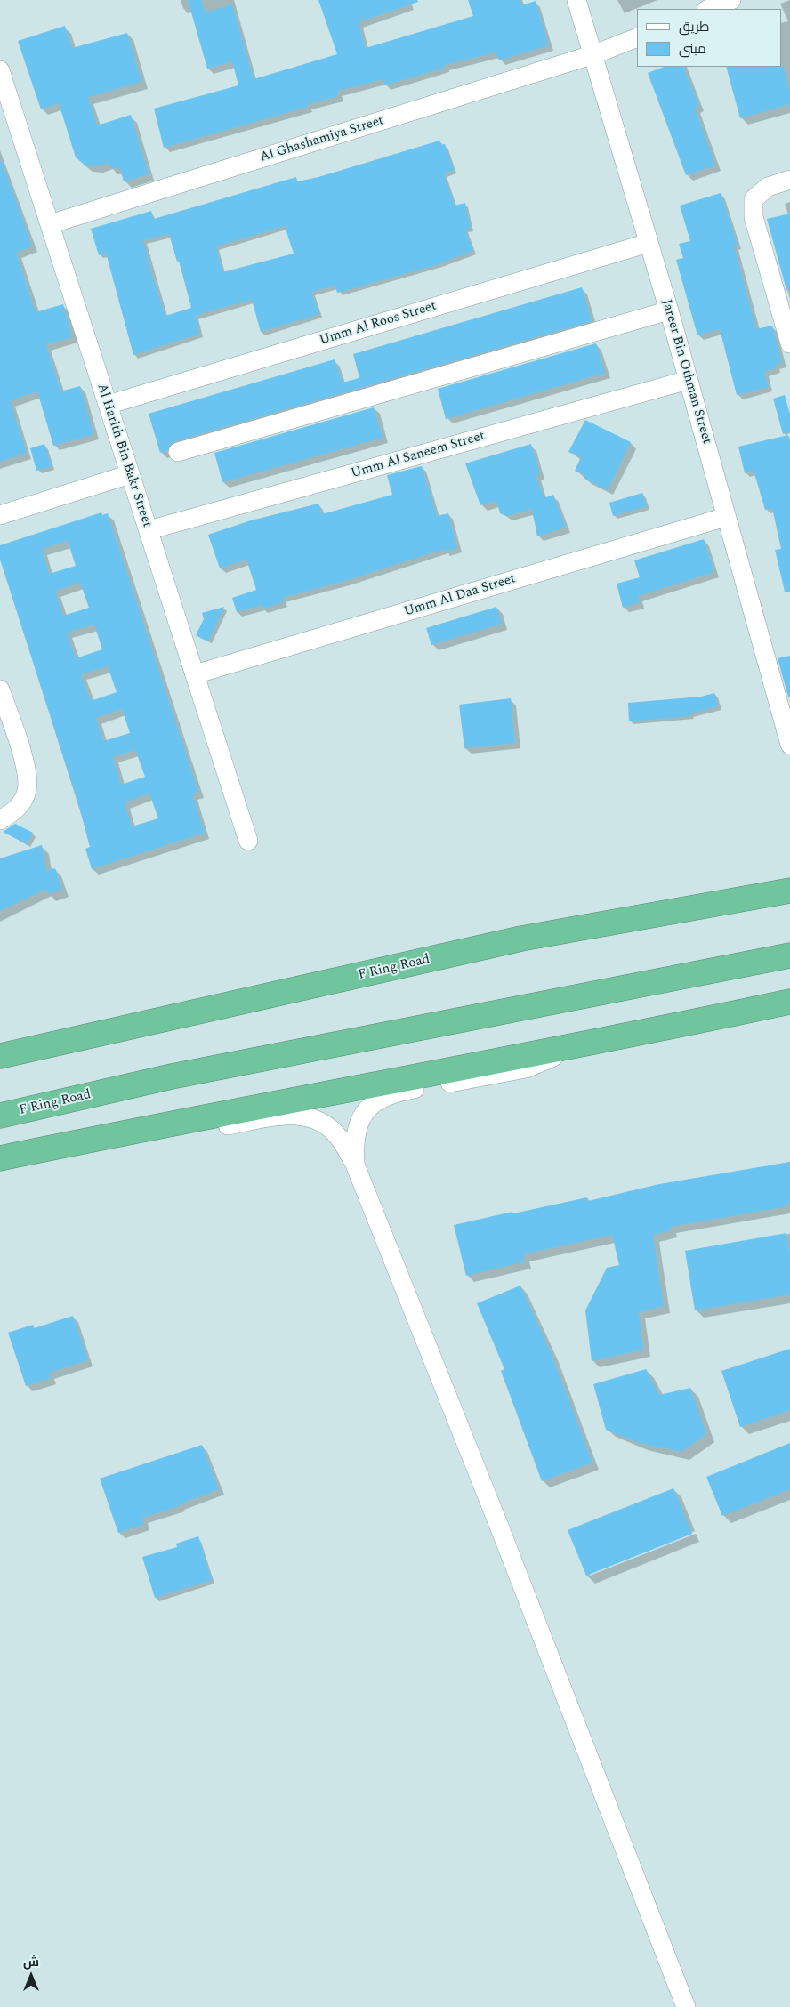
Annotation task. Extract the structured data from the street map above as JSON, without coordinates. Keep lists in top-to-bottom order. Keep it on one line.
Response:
{"streets":{"highway":["F Ring Road"],"street":["Al Ghashamiya Street","Umm Al Roos Street","Jareer Bin Othman Street","Al Harith Bin Bakr Street","Umm Al Saneem Street","Umm Al Daa Street"]},"crossings":[["Al Ghashamiya Street","Jareer Bin Othman Street"],["Al Ghashamiya Street","Al Harith Bin Bakr Street"],["Umm Al Roos Street","Jareer Bin Othman Street"],["Umm Al Roos Street","Al Harith Bin Bakr Street"],["Jareer Bin Othman Street","Umm Al Saneem Street"],["Jareer Bin Othman Street","Umm Al Daa Street"],["Al Harith Bin Bakr Street","Umm Al Saneem Street"],["Al Harith Bin Bakr Street","Umm Al Daa Street"]],"legend":["طريق","مبنى"],"north":"top"}
